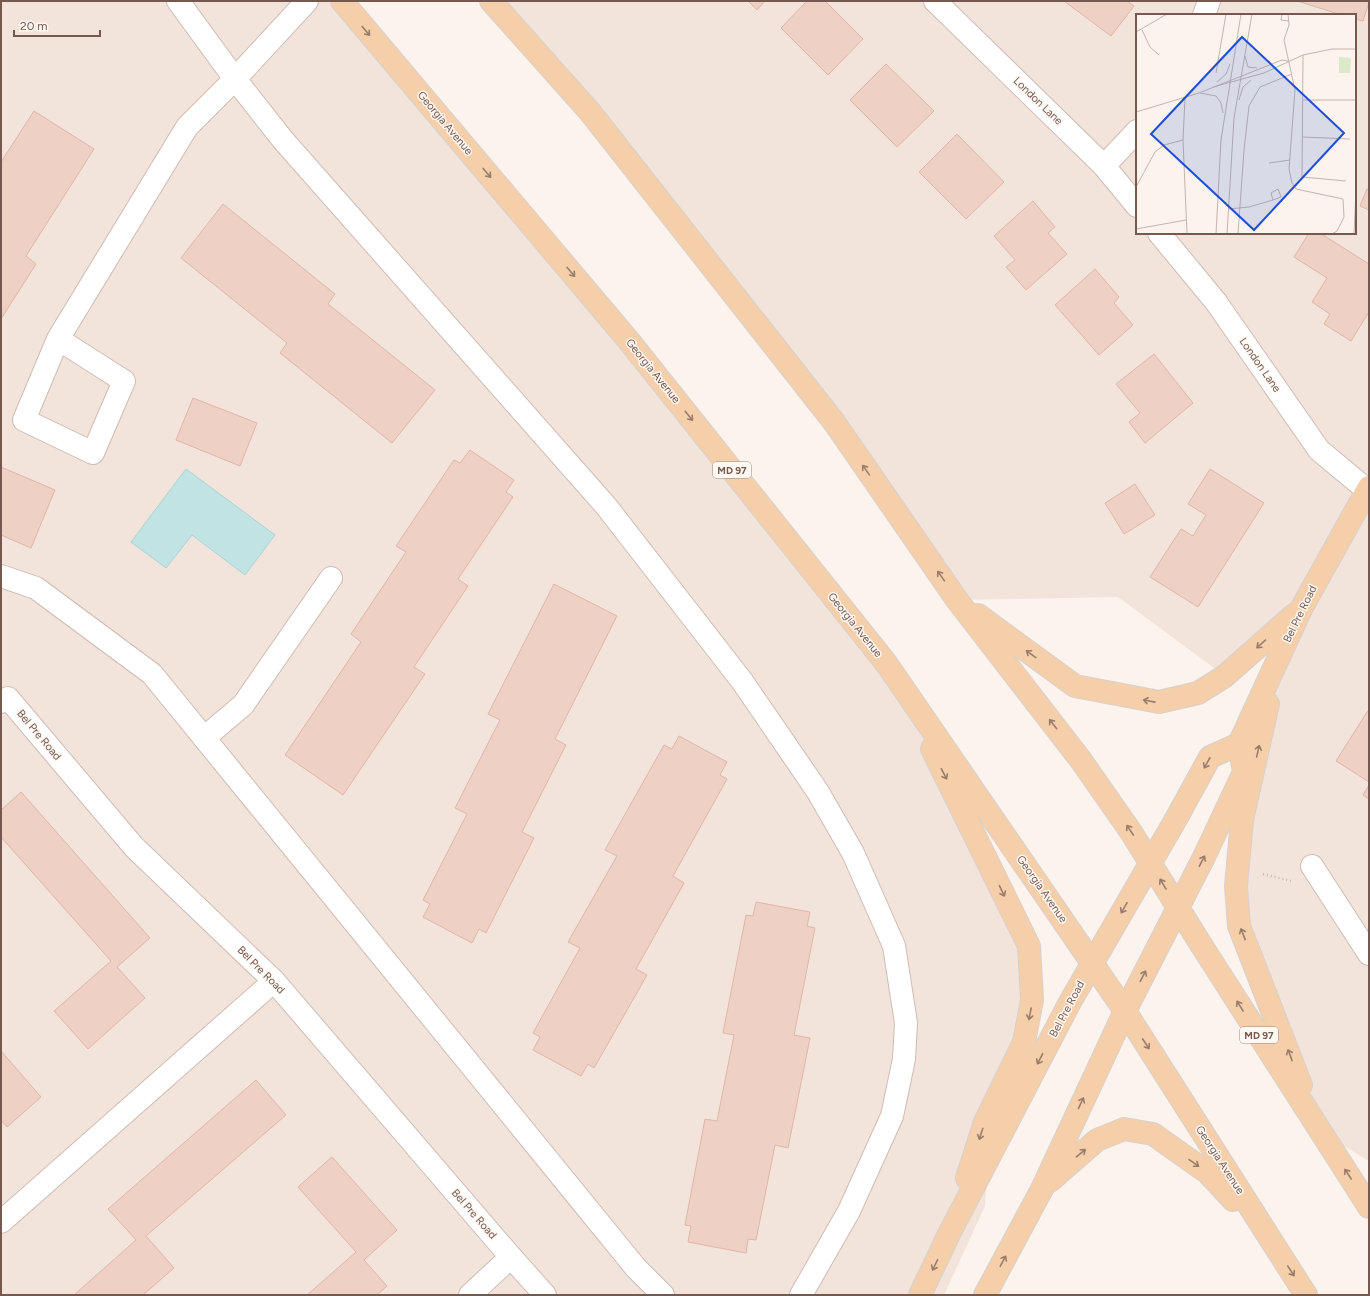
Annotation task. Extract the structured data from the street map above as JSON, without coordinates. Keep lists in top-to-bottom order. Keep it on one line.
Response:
{"streets":{"main road":["Georgia Avenue","MD 97","Bel Pre Road"],"street":["London Lane"]},"crossings":[["London Lane","Bel Pre Road"],["Georgia Avenue","Bel Pre Road"],["MD 97","Bel Pre Road"]],"scale_bar":"20 m"}
